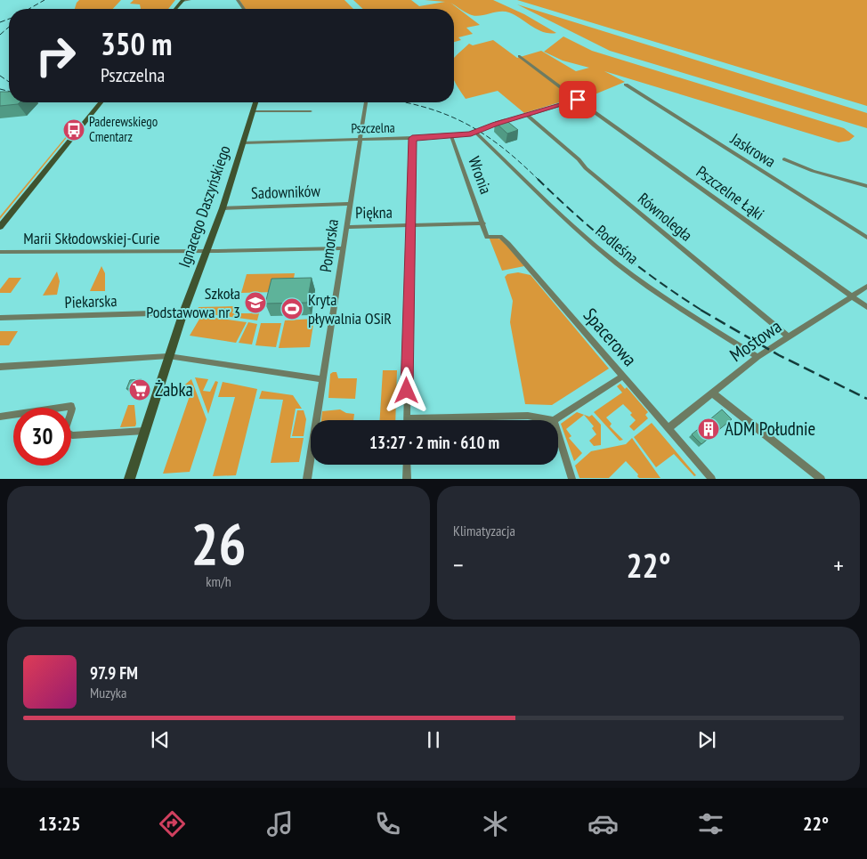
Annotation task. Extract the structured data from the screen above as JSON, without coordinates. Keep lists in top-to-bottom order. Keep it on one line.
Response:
{"streets":{"street":["Pszczelna","Jaskrowa","Wronia","Sadowników","Pszczelne Łąki","Ignacego Daszyńskiego","Piękna","Równoległa","Marii Skłodowskiej-Curie","Podleśna","Pomorska","Piekarska","Spacerowa","Mostowa"]},"crossings":[["Pszczelna","Wronia"],["Pszczelna","Pszczelne Łąki"],["Pszczelna","Ignacego Daszyńskiego"],["Pszczelna","Równoległa"],["Pszczelna","Podleśna"],["Pszczelna","Pomorska"],["Wronia","Piękna"],["Wronia","Spacerowa"],["Sadowników","Ignacego Daszyńskiego"],["Sadowników","Pomorska"],["Pszczelne Łąki","Mostowa"],["Ignacego Daszyńskiego","Marii Skłodowskiej-Curie"],["Ignacego Daszyńskiego","Piekarska"],["Piękna","Pomorska"],["Piękna","Spacerowa"],["Równoległa","Mostowa"],["Marii Skłodowskiej-Curie","Pomorska"],["Podleśna","Mostowa"],["Spacerowa","Mostowa"]],"places":{"bus stop":["Paderewskiego Cmentarz"],"school or university":["Szkoła Podstawowa nr 3"],"sports":["Kryta pływalnia OSiR"],"supermarket":["Żabka"],"building":["ADM Południe"]},"page":{"turn":["350 m","Pszczelna"],"limit":"30","trip":"13:27 · 2 min · 610 m","tile":[["26","km/h"],"Klimatyzacja"],"heat":["−","22°","+"],"song":["97.9 FM","Muzyka"],"tabs":["13:25","22°"]}}
